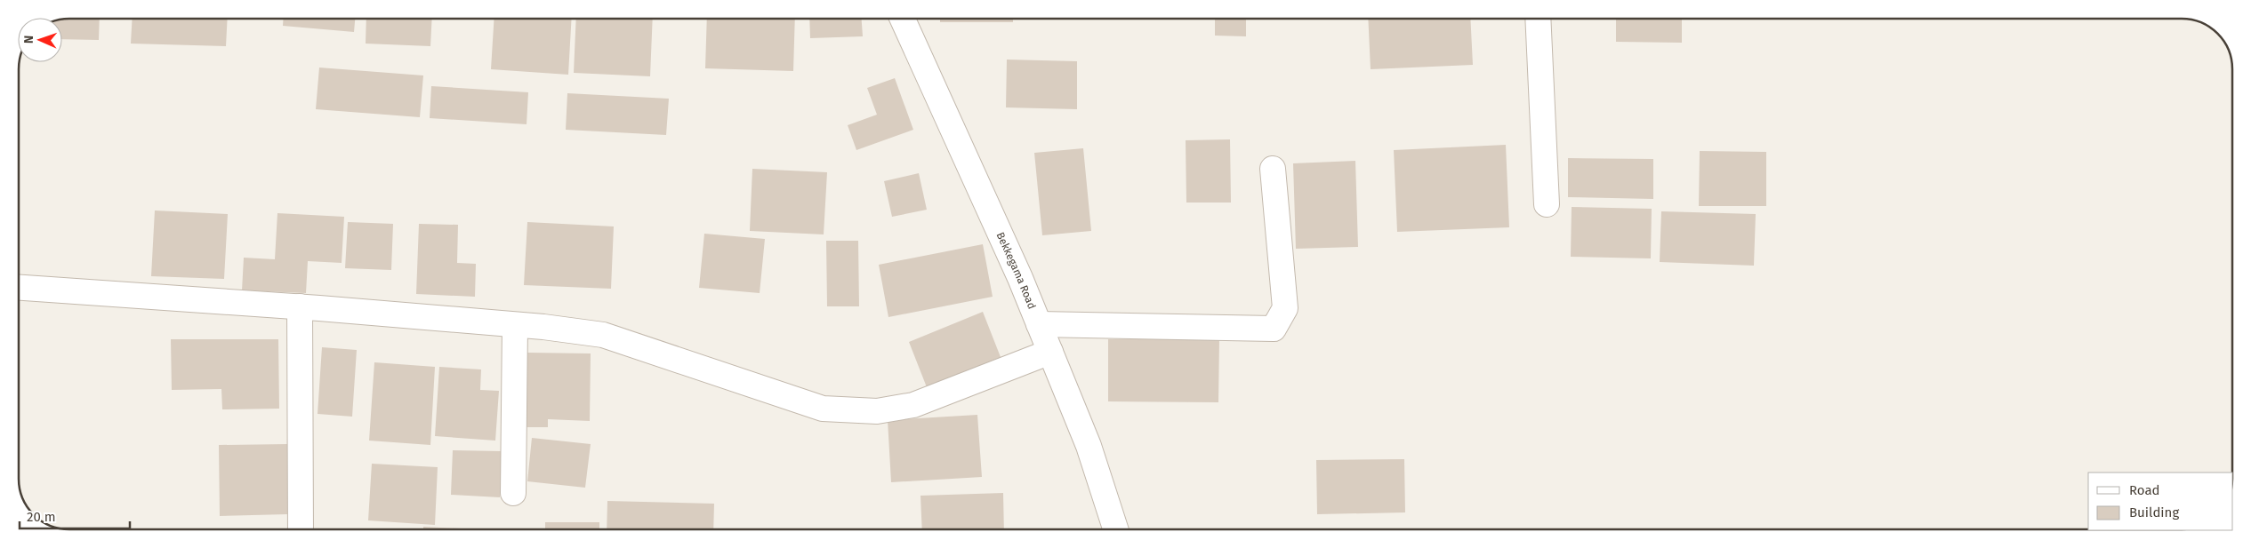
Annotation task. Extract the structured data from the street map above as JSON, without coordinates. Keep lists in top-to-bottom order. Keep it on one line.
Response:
{"streets":{"street":["Bekkegama Road"]},"legend":["Road","Building"],"scale_bar":"20 m","north":"left"}
